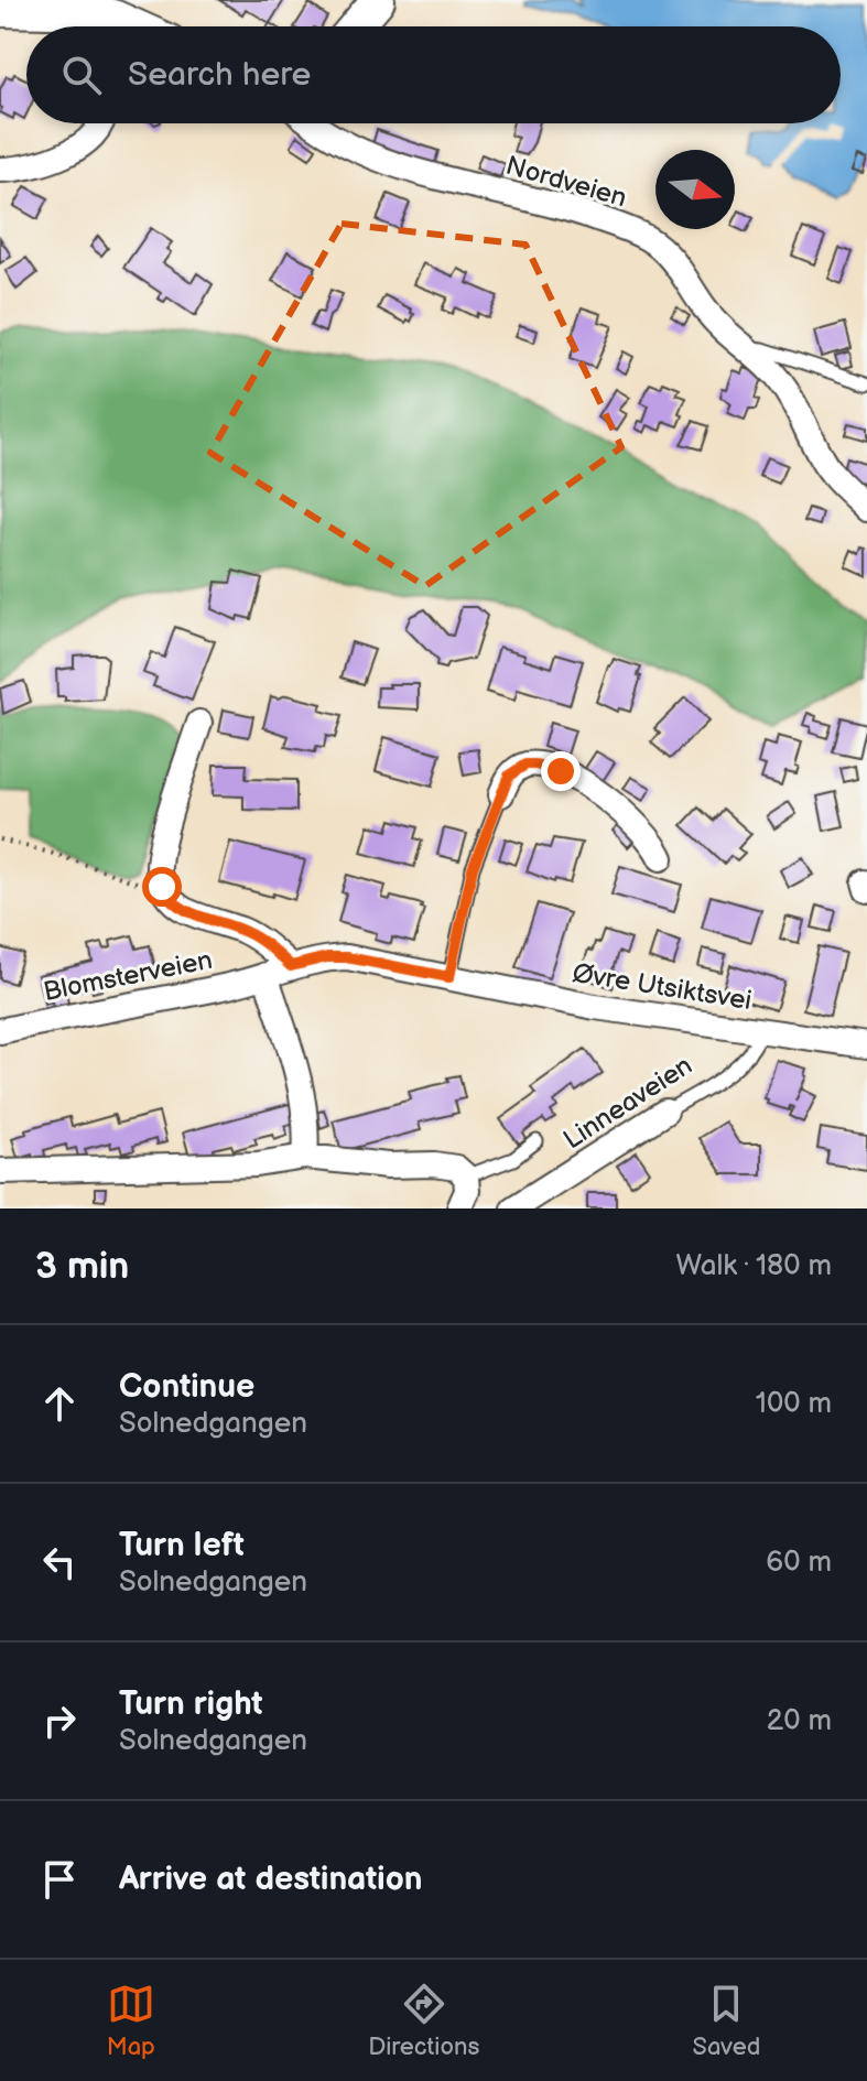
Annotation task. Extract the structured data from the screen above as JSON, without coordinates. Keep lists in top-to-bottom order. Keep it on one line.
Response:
{"streets":{"street":["Nordveien","Blomsterveien","Øvre Utsiktsvei","Linneaveien"]},"crossings":[["Blomsterveien","Øvre Utsiktsvei"],["Øvre Utsiktsvei","Linneaveien"]],"north":"right","page":{"search":"Search here","heading":["3 min","Walk · 180 m"],"list":[["Continue","Solnedgangen","100 m"],["Turn left","Solnedgangen","60 m"],["Turn right","Solnedgangen","20 m"],"Arrive at destination"],"nav":["Map","Directions","Saved"]}}
